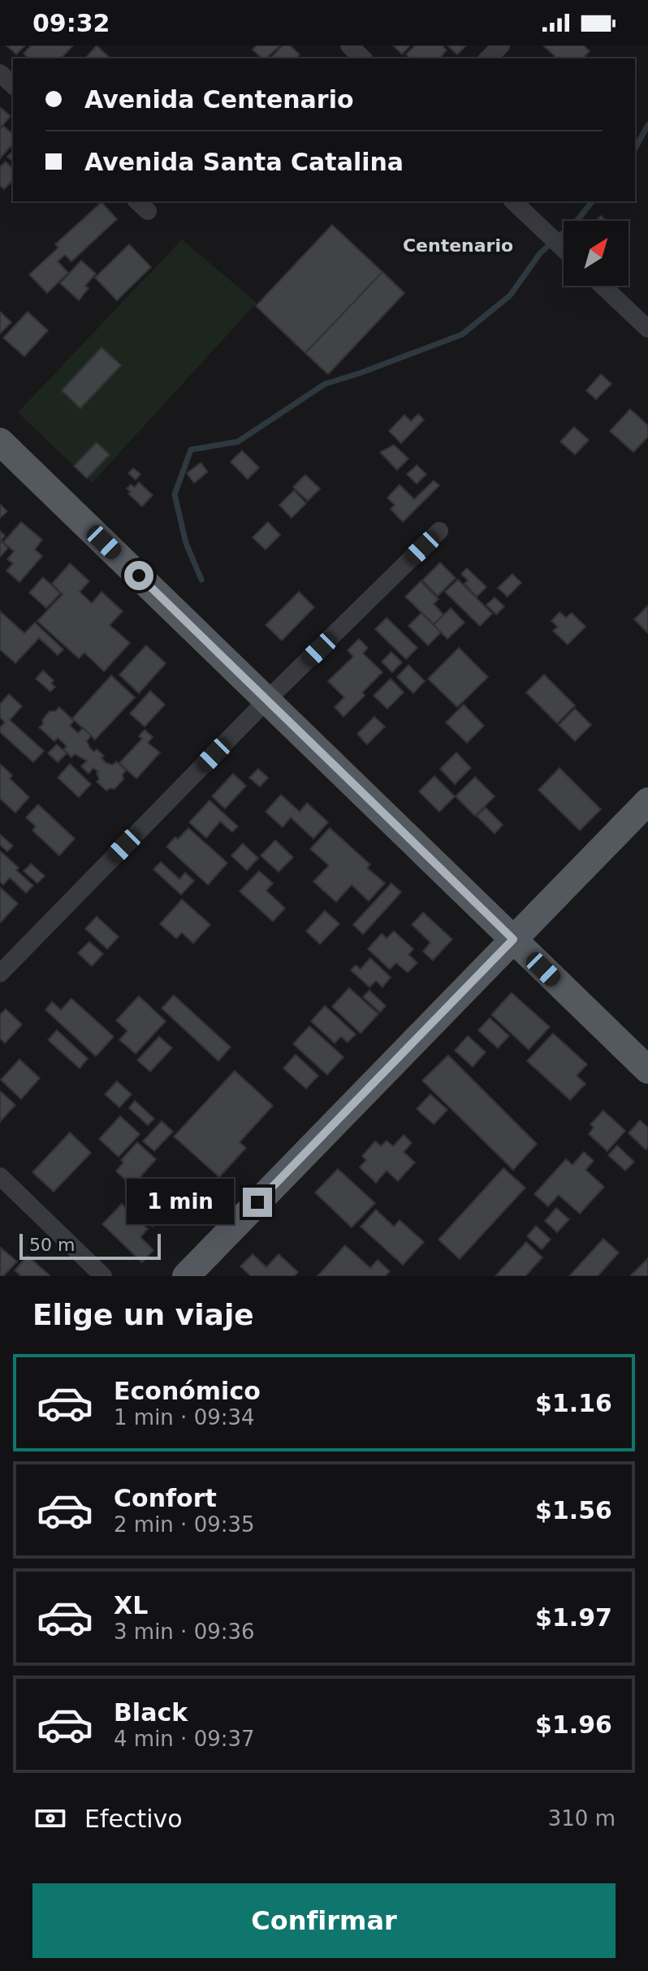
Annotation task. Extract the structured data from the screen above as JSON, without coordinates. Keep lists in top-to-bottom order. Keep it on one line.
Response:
{"districts":["Centenario"],"scale_bar":"50 m","north":"top right","page":{"status":"09:32","banner":["Avenida Centenario","Avenida Santa Catalina"],"bubble":"1 min","scale":"50 m","heading":"Elige un viaje","list":[{"name":"Económico","note":"1 min · 09:34","value":"$1.16"},{"name":"Confort","note":"2 min · 09:35","value":"$1.56"},{"name":"XL","note":"3 min · 09:36","value":"$1.97"},{"name":"Black","note":"4 min · 09:37","value":"$1.96"}],"pay":["Efectivo","310 m"],"buttons":"Confirmar"}}
